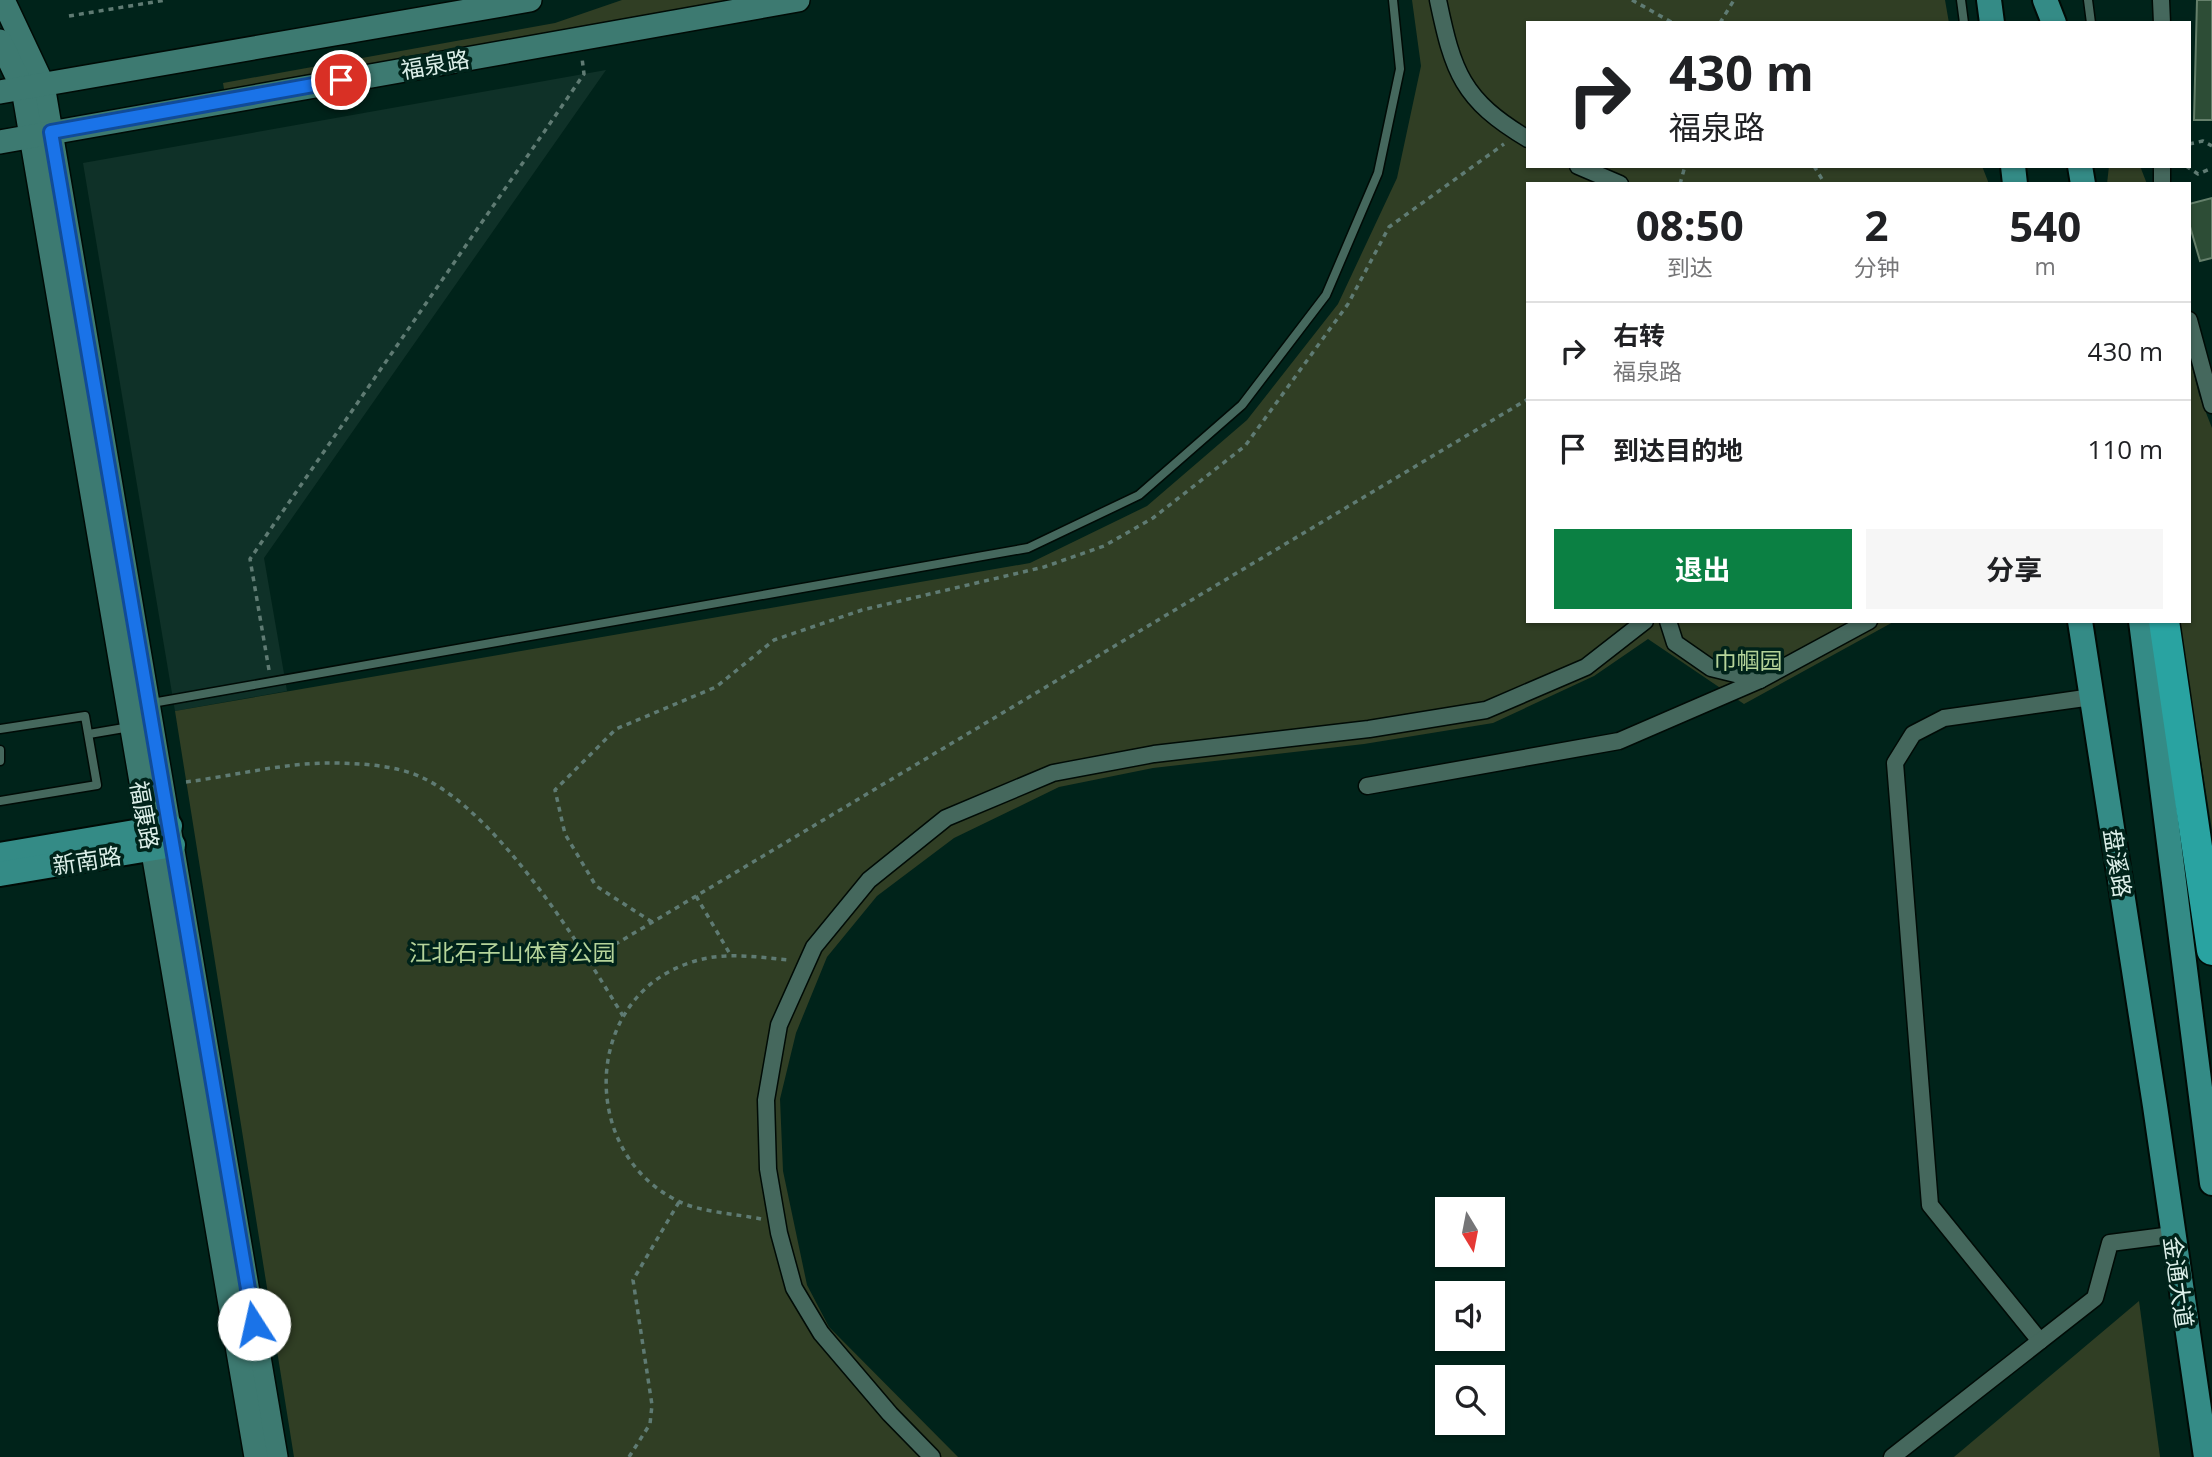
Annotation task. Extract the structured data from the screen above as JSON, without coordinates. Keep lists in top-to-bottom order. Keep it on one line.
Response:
{"streets":{"main road":["福泉路","福康路","新南路","盘溪路","金通大道"]},"crossings":[["福泉路","福康路"],["福康路","新南路"],["盘溪路","金通大道"]],"parks":["巾帼园","江北石子山体育公园"],"north":"bottom","page":{"turn":["430 m","福泉路"],"eta":["08:50","到达","2","分钟","540","m"],"list":[{"name":"右转","note":"福泉路","value":"430 m"},{"name":"到达目的地","value":"110 m"}],"buttons":["退出","分享"]}}
